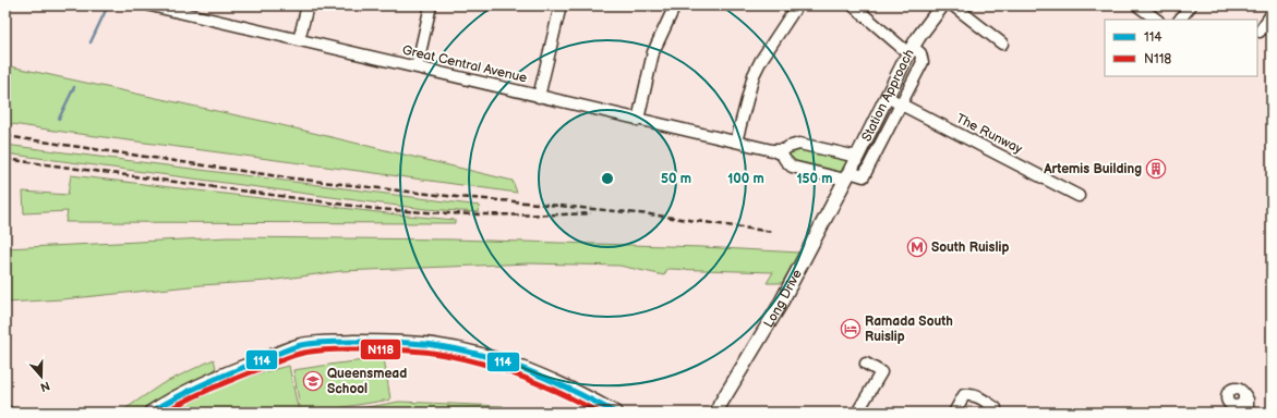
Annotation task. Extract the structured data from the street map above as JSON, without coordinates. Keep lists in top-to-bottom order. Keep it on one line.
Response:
{"streets":{"street":["Great Central Avenue","Station Approach","The Runway","Long Drive"]},"crossings":[["Great Central Avenue","Station Approach"],["Great Central Avenue","The Runway"],["Great Central Avenue","Long Drive"],["Station Approach","The Runway"],["Station Approach","Long Drive"]],"places":{"building":["Artemis Building"],"metro station":["South Ruislip"],"hotel":["Ramada South Ruislip"],"school or university":["Queensmead School"]},"lines":["transit line 114","transit line N118"],"legend":["114","N118"],"north":"bottom","rings":["50 m","100 m","150 m"]}
